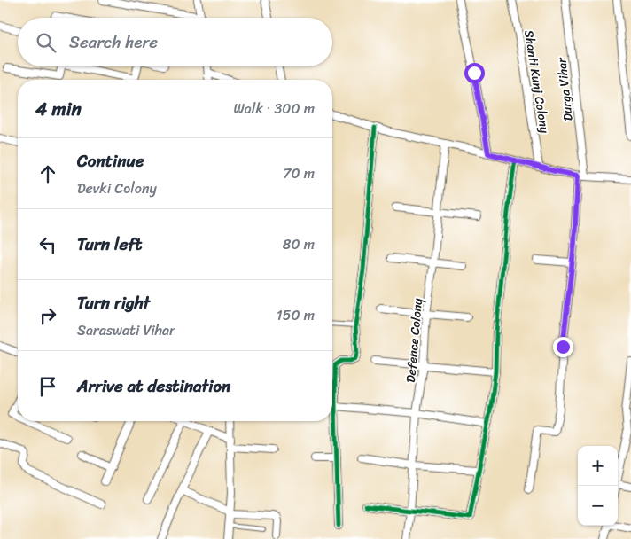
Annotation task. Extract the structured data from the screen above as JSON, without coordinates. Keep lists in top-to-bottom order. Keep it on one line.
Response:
{"streets":{"street":["Shanti Kunj Colony","Durga Vihar","Defence Colony"]},"page":{"search":"Search here","heading":["4 min","Walk · 300 m"],"list":[["Continue","Devki Colony","70 m"],["Turn left","80 m"],["Turn right","Saraswati Vihar","150 m"],"Arrive at destination"],"map_buttons":["+","−"]}}
